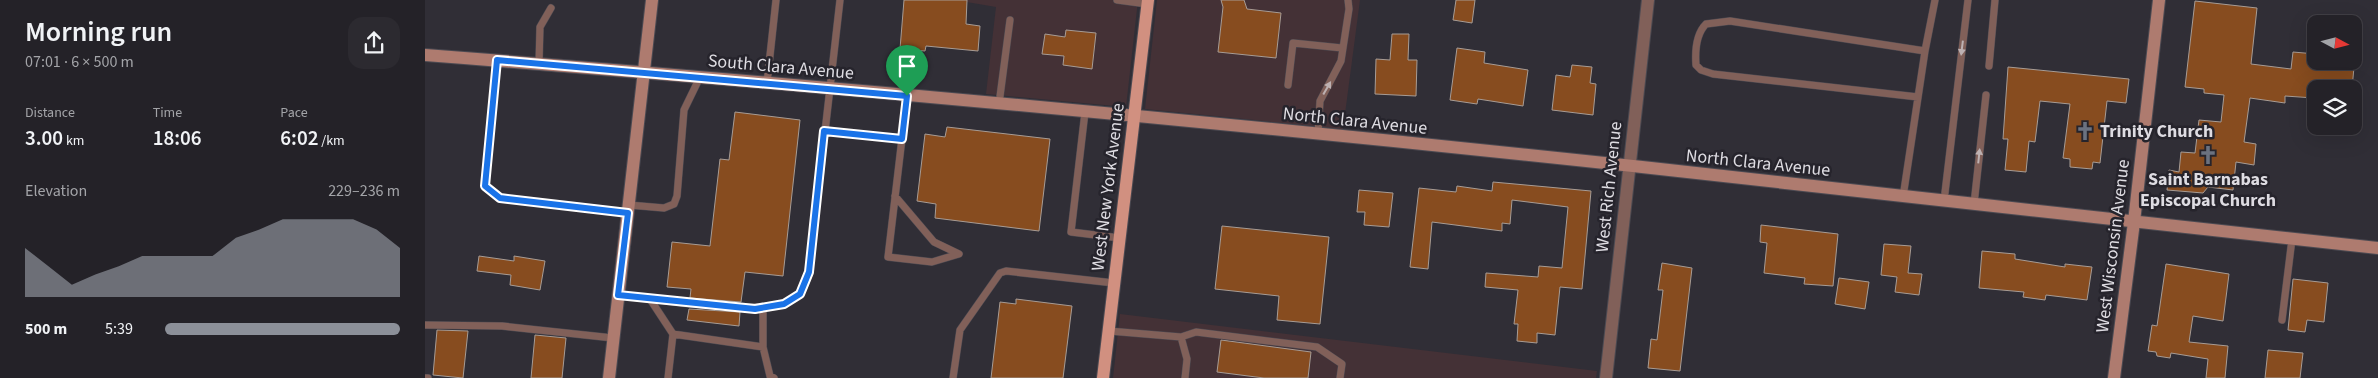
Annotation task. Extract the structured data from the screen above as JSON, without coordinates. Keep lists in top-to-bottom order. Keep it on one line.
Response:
{"streets":{"main road":["West New York Avenue"],"street":["South Clara Avenue","North Clara Avenue","West Rich Avenue","West Wisconsin Avenue"]},"crossings":[["South Clara Avenue","North Clara Avenue"],["South Clara Avenue","West New York Avenue"],["North Clara Avenue","West New York Avenue"],["North Clara Avenue","West Rich Avenue"],["North Clara Avenue","West Wisconsin Avenue"]],"places":{"church":["Trinity Church","Saint Barnabas Episcopal Church"]},"north":"right","page":{"heading":["Morning run","07:01 · 6 × 500 m"],"stats":[["Distance","3.00 km"],["Time","18:06"],["Pace","6:02 /km"]],"chart":["Elevation","229–236 m"],"list":[{"name":"500 m","note":"5:39"}]}}
